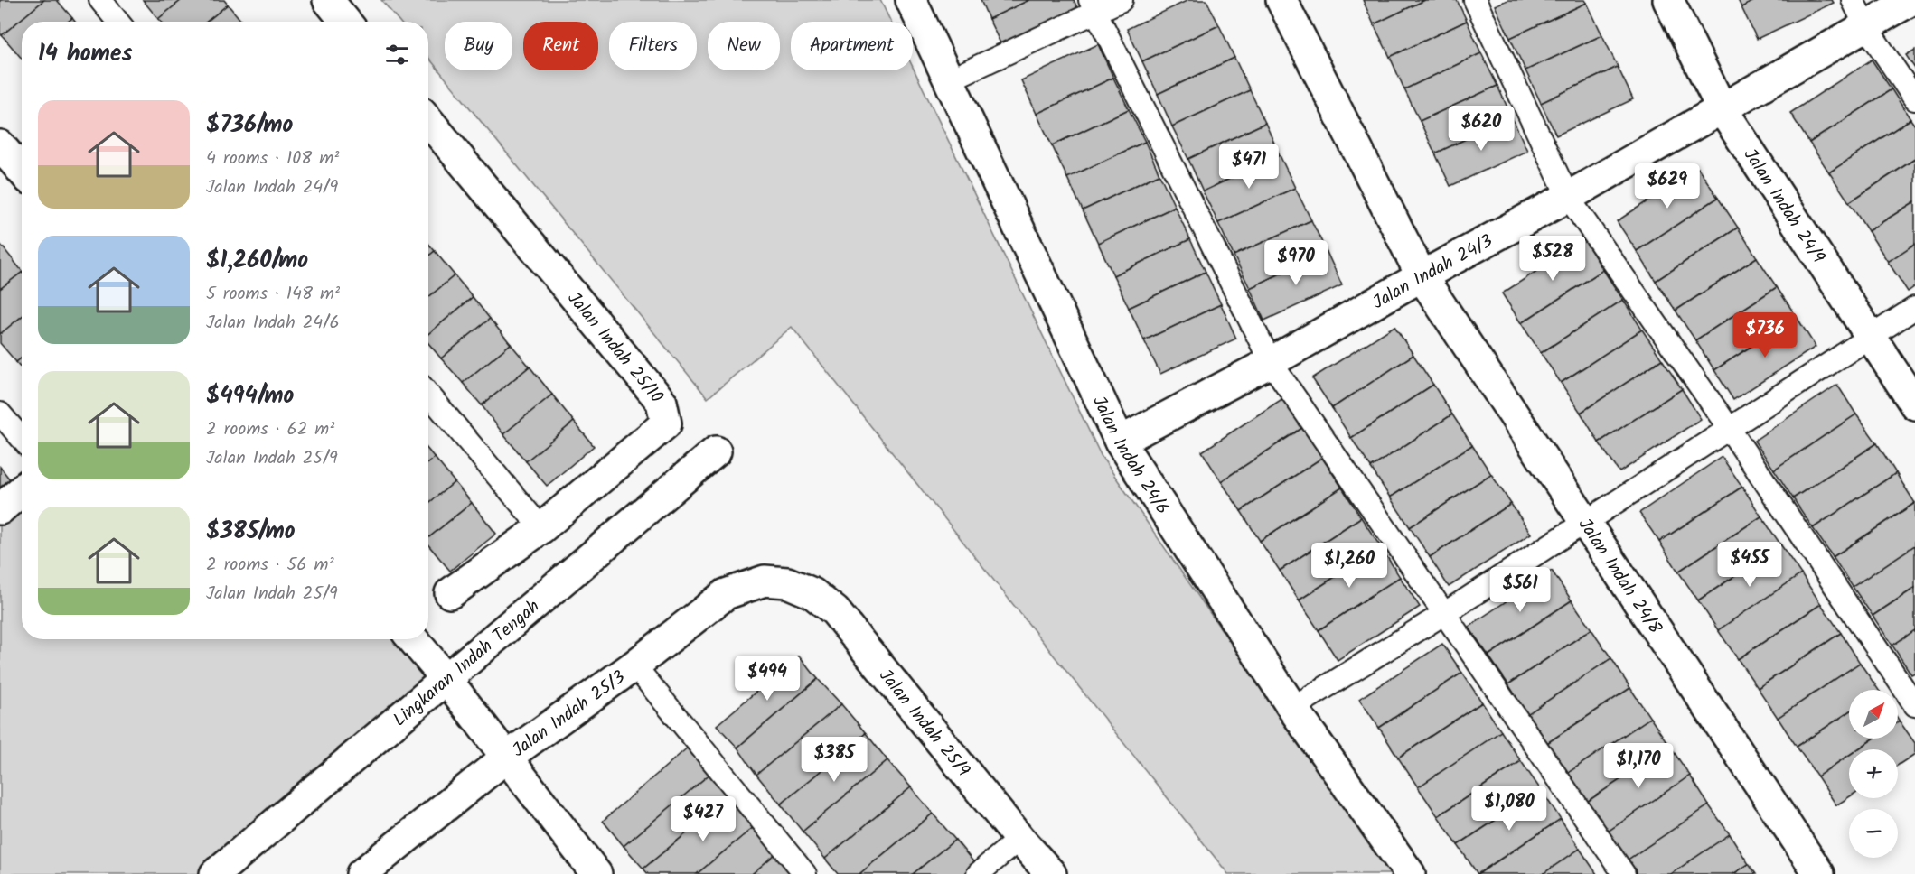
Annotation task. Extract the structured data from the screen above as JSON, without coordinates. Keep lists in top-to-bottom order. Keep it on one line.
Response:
{"streets":{"street":["Jalan Indah 24/9","Jalan Indah 24/3","Jalan Indah 25/10","Jalan Indah 24/6","Jalan Indah 24/8","Lingkaran Indah Tengah","Jalan Indah 25/3","Jalan Indah 25/9"]},"crossings":[["Jalan Indah 24/9","Jalan Indah 24/3"],["Jalan Indah 24/3","Jalan Indah 24/6"],["Jalan Indah 24/3","Jalan Indah 24/8"],["Jalan Indah 25/3","Jalan Indah 25/9"]],"north":"top right","page":{"chip":["Buy","Rent","Filters","New","Apartment"],"heading":"14 homes","list":[{"name":"$736/mo","note":"4 rooms · 108 m² · Jalan Indah 24/9"},{"name":"$1,260/mo","note":"5 rooms · 148 m² · Jalan Indah 24/6"},{"name":"$494/mo","note":"2 rooms · 62 m² · Jalan Indah 25/9"},{"name":"$385/mo","note":"2 rooms · 56 m² · Jalan Indah 25/9"}],"price":["$620","$471","$629","$528","$970","$736","$455","$1,260","$561","$494","$385","$1,170","$1,080","$427"],"map_buttons":["+","−"]}}
